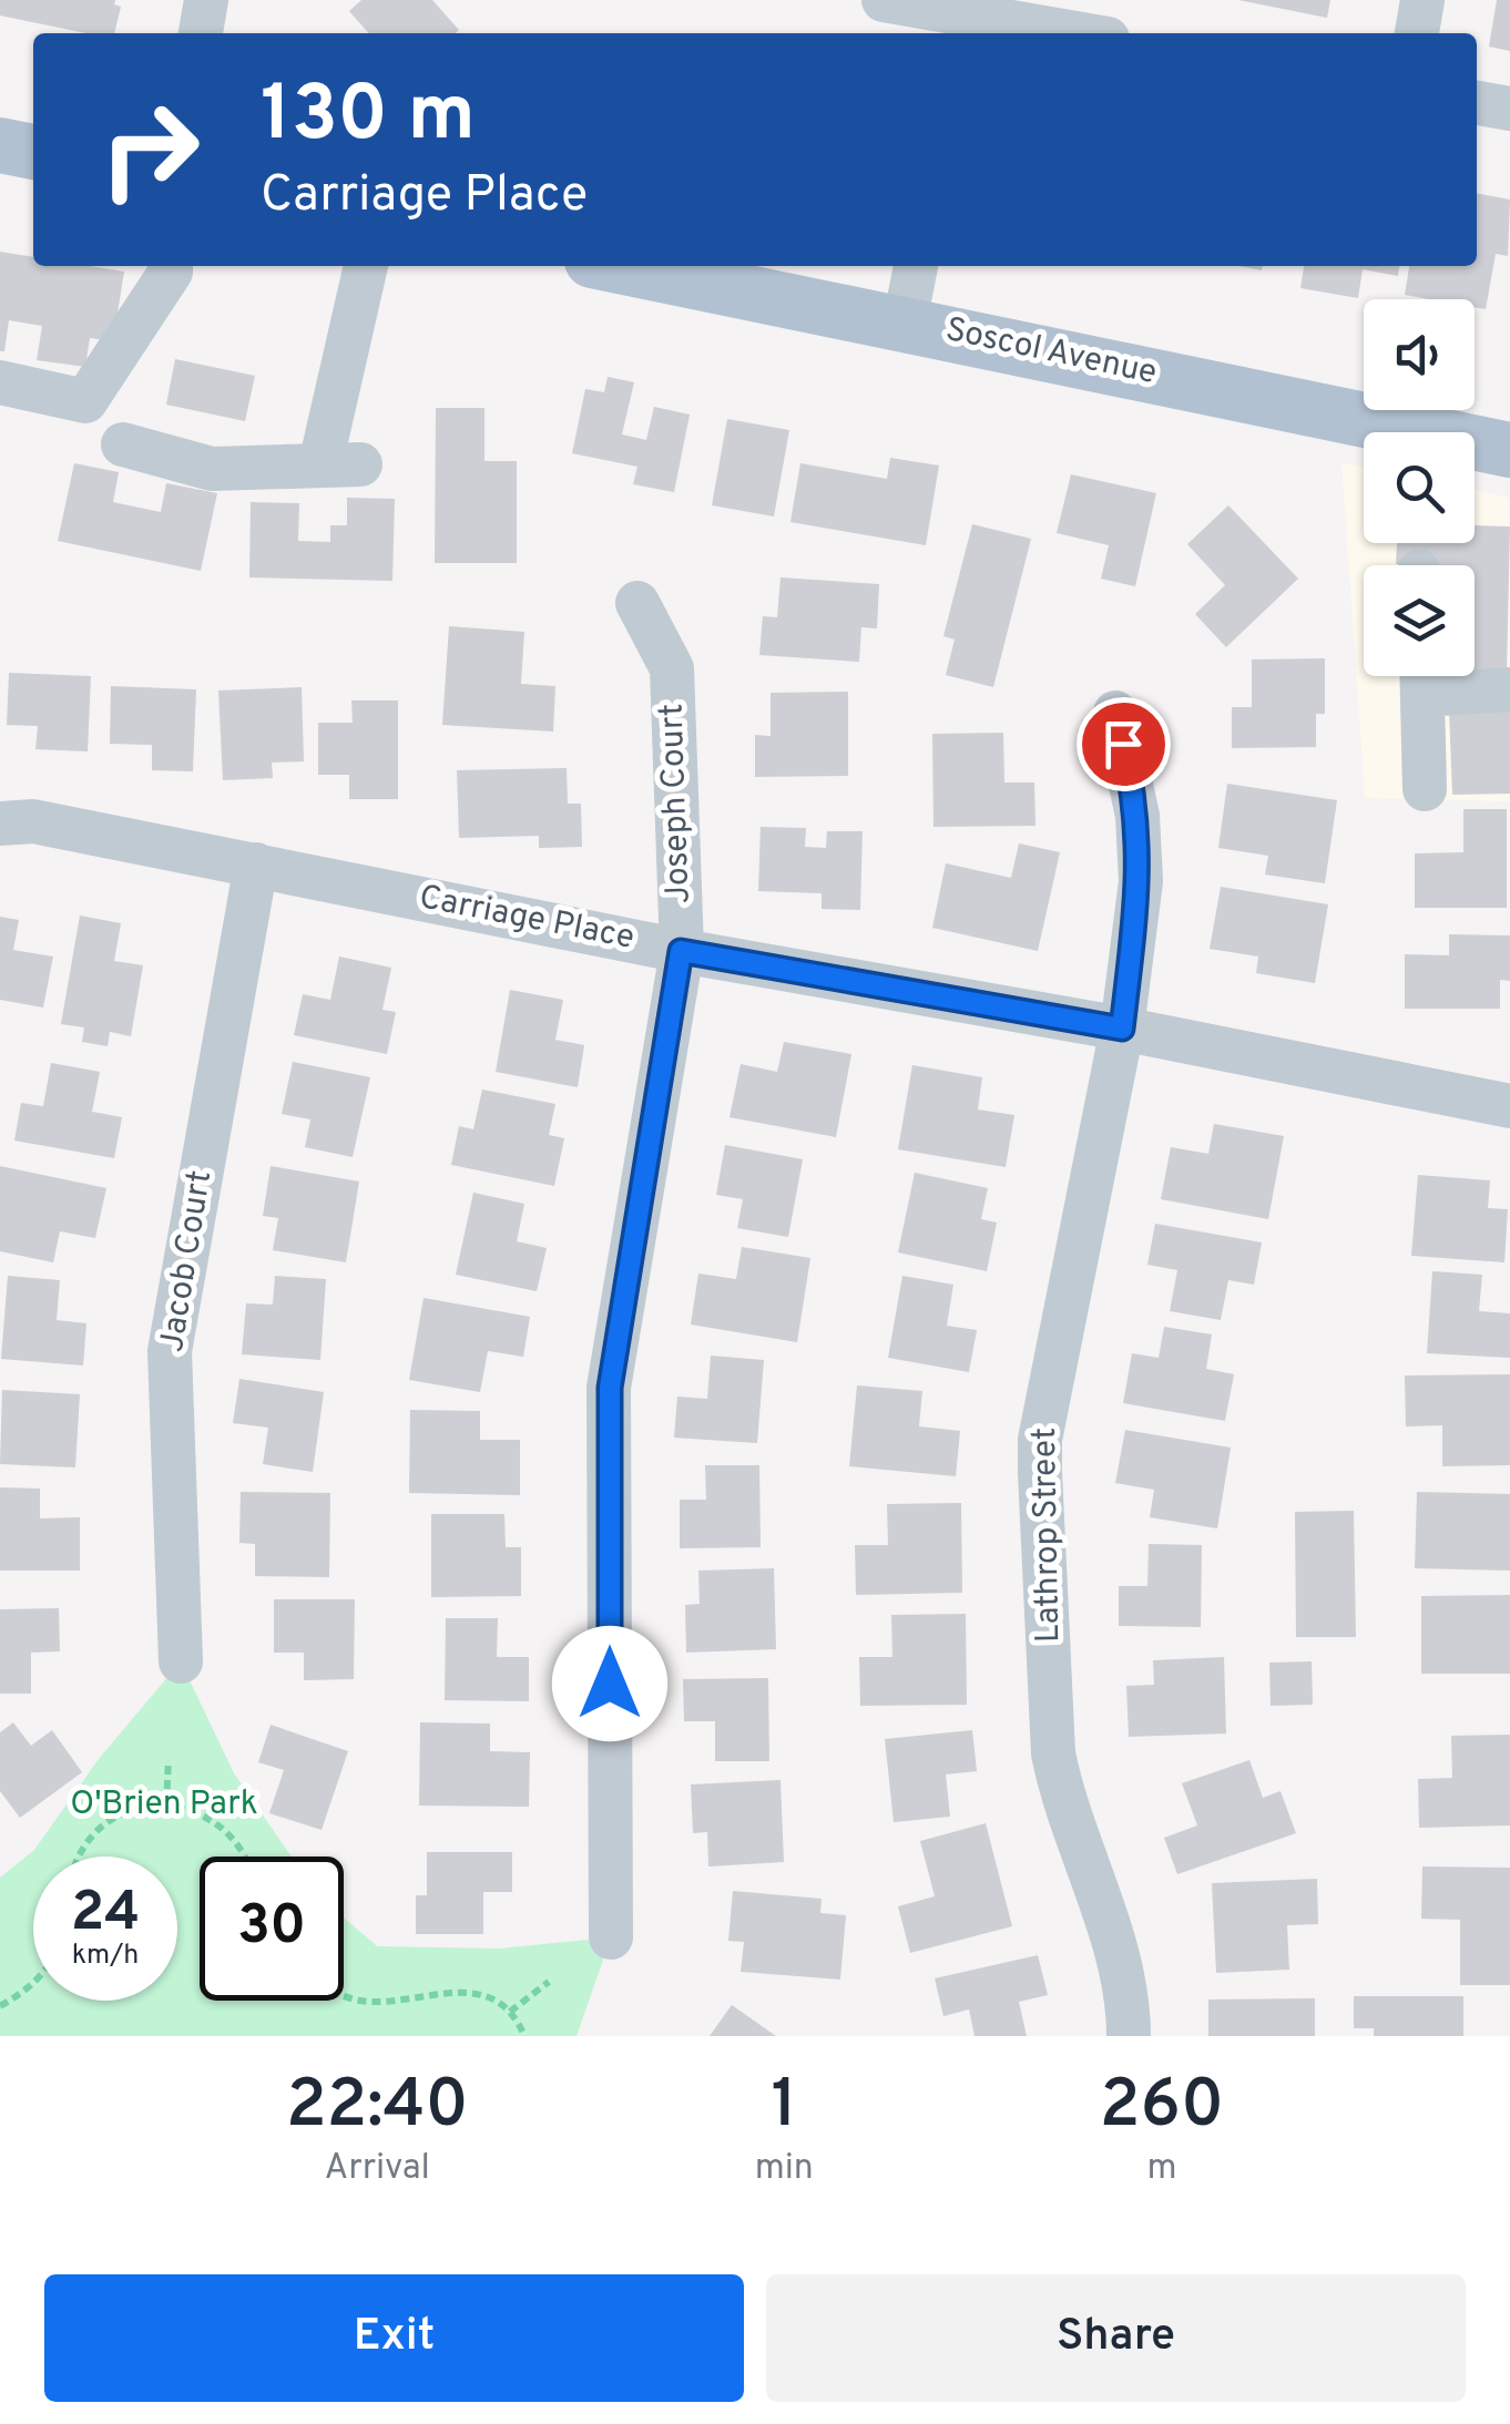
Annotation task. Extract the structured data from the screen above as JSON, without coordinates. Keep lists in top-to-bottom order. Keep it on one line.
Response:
{"streets":{"main road":["Soscol Avenue"],"street":["Joseph Court","Carriage Place","Jacob Court","Lathrop Street"]},"crossings":[["Joseph Court","Carriage Place"],["Carriage Place","Jacob Court"],["Carriage Place","Lathrop Street"]],"parks":["O'Brien Park"],"page":{"turn":["130 m","Carriage Place"],"speed":"24 km/h","limit":"30","eta":["22:40","Arrival","1","min","260","m"],"buttons":["Exit","Share"]}}
